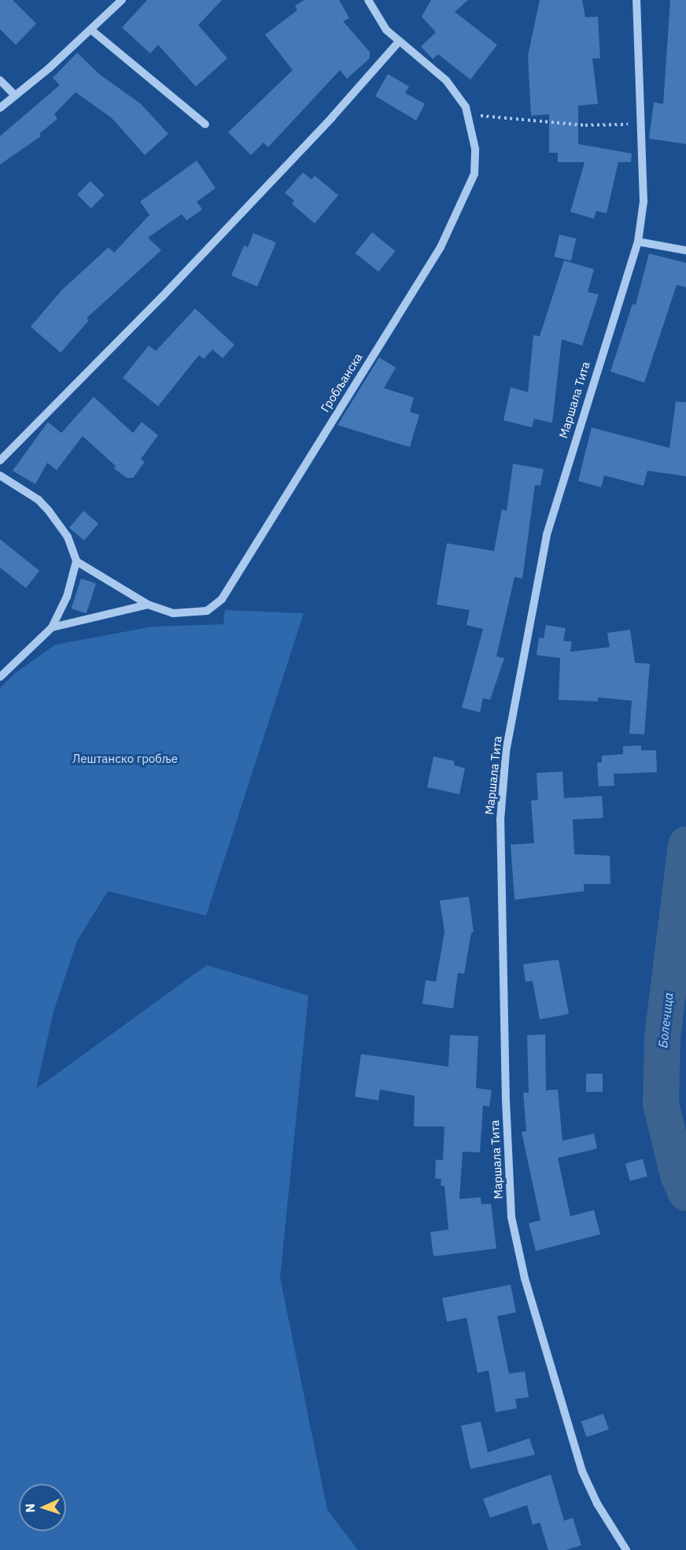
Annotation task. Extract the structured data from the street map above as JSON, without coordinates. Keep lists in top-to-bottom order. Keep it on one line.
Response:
{"streets":{"street":["Гробљанска","Маршала Тита"]},"water":["Болечица"],"parks":["Лештанско гробље"],"north":"left"}
